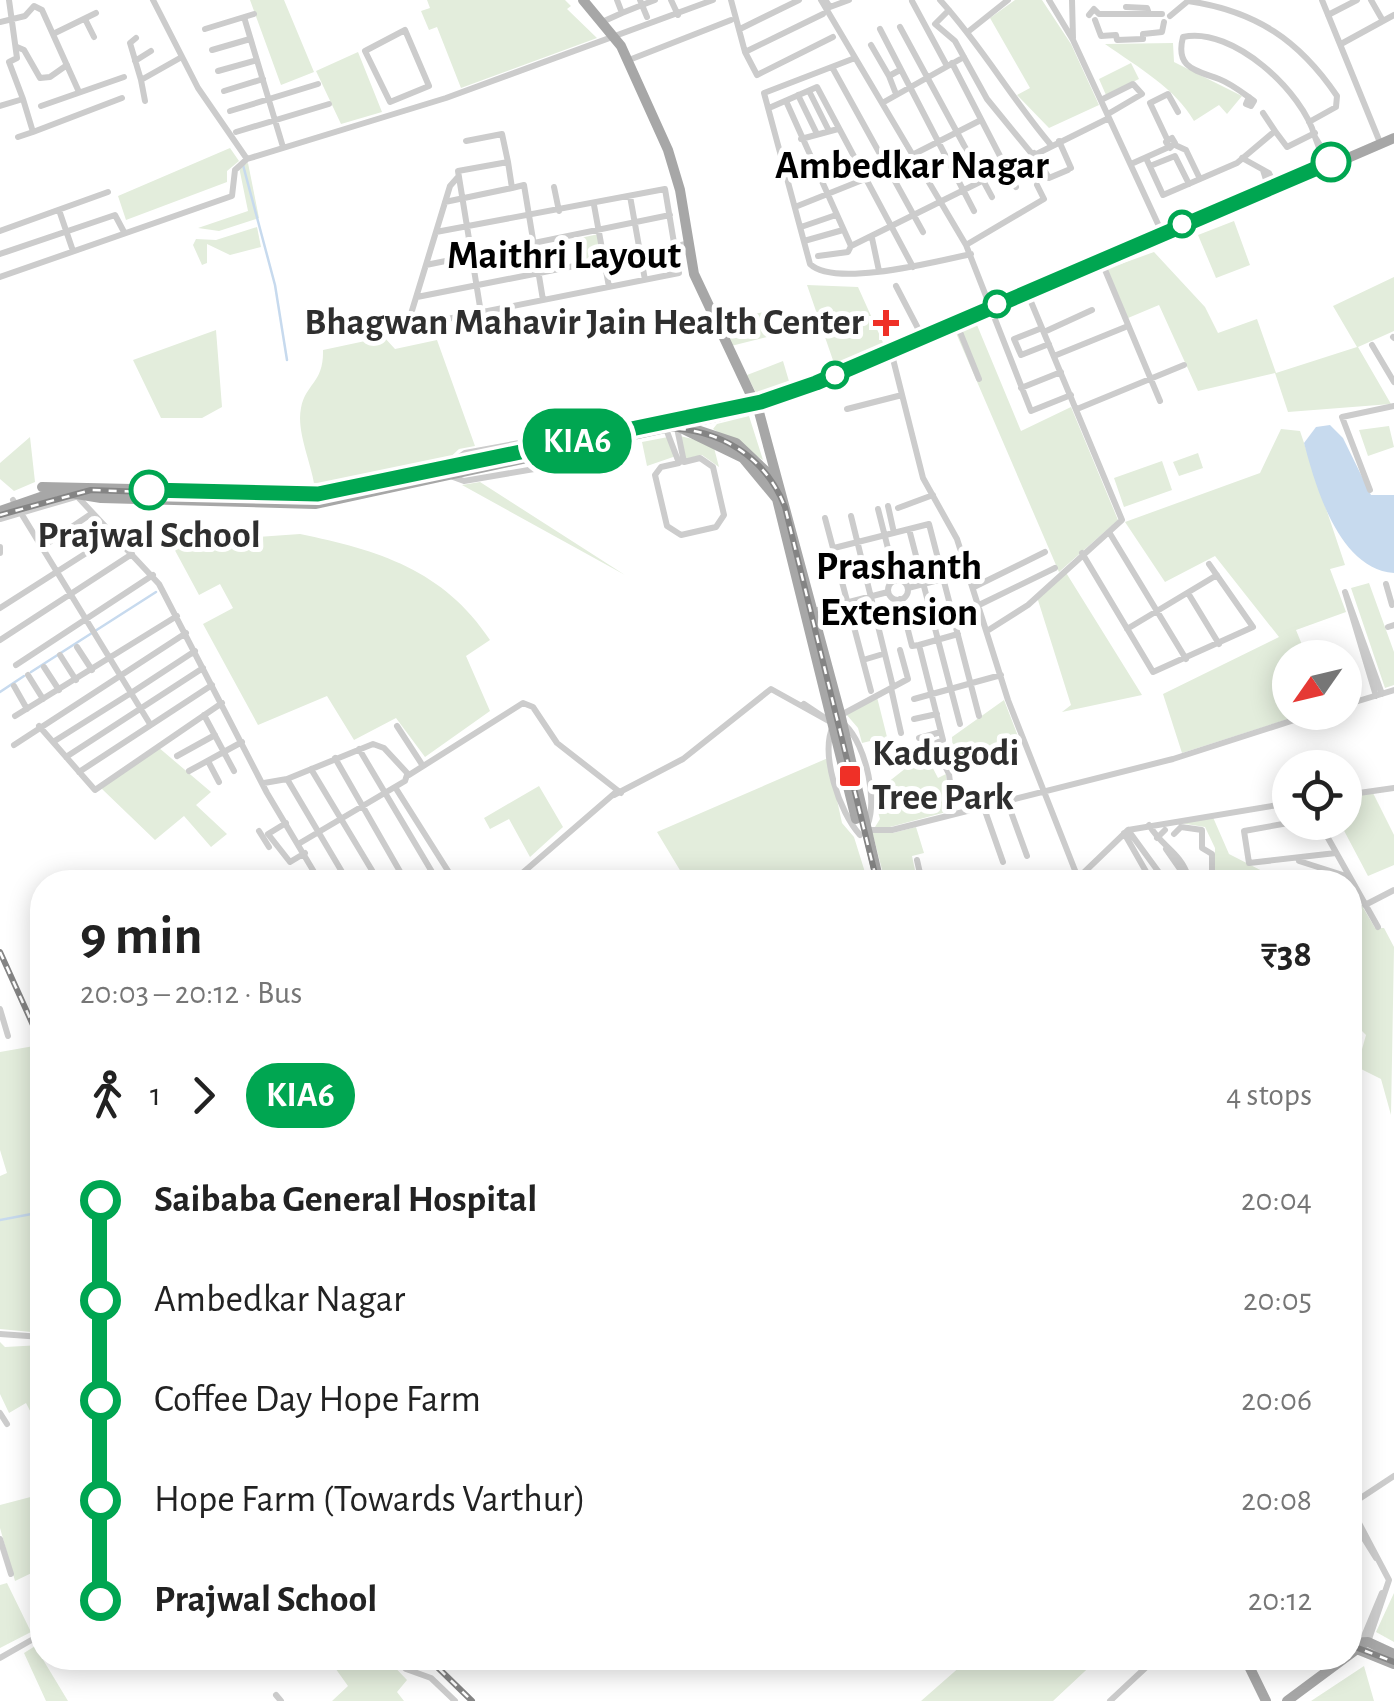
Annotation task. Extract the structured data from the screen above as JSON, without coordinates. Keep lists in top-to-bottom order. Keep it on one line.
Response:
{"districts":["Ambedkar Nagar","Maithri Layout","Prashanth Extension"],"places":{"health":["Bhagwan Mahavir Jain Health Center"],"other":["Prajwal School"],"transit":["Kadugodi Tree Park"]},"lines":["bus line KIA6"],"north":"bottom left","page":{"on_map":"KIA6","heading":["9 min","20:03 – 20:12 · Bus","₹38"],"legs":["1","KIA6","4 stops"],"list":[{"name":"Saibaba General Hospital","value":"20:04"},{"name":"Ambedkar Nagar","value":"20:05"},{"name":"Coffee Day Hope Farm","value":"20:06"},{"name":"Hope Farm (Towards Varthur)","value":"20:08"},{"name":"Prajwal School","value":"20:12"}]}}
